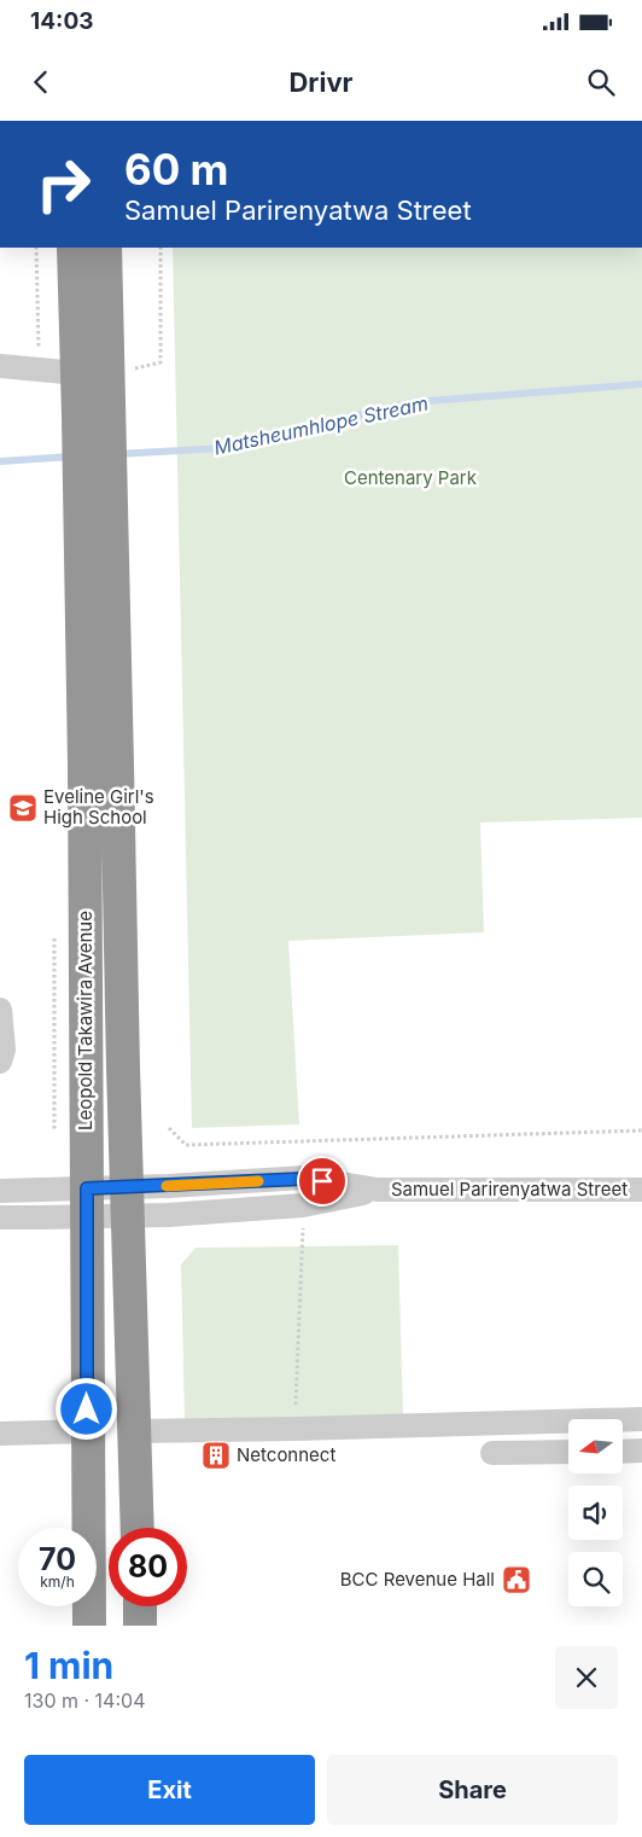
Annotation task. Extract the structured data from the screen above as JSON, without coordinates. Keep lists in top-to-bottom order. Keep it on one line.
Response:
{"streets":{"highway":["Leopold Takawira Avenue"],"street":["Samuel Parirenyatwa Street"]},"crossings":[["Leopold Takawira Avenue","Samuel Parirenyatwa Street"]],"water":["Matsheumhlope Stream"],"parks":["Centenary Park"],"places":{"school or university":["Eveline Girl's High School"],"building":["Netconnect"],"public building":["BCC Revenue Hall"]},"north":"left","page":{"status":"14:03","header":"Drivr","turn":["60 m","Samuel Parirenyatwa Street"],"speed":"70 km/h","limit":"80","heading":["1 min","130 m · 14:04"],"buttons":["Exit","Share"]}}
